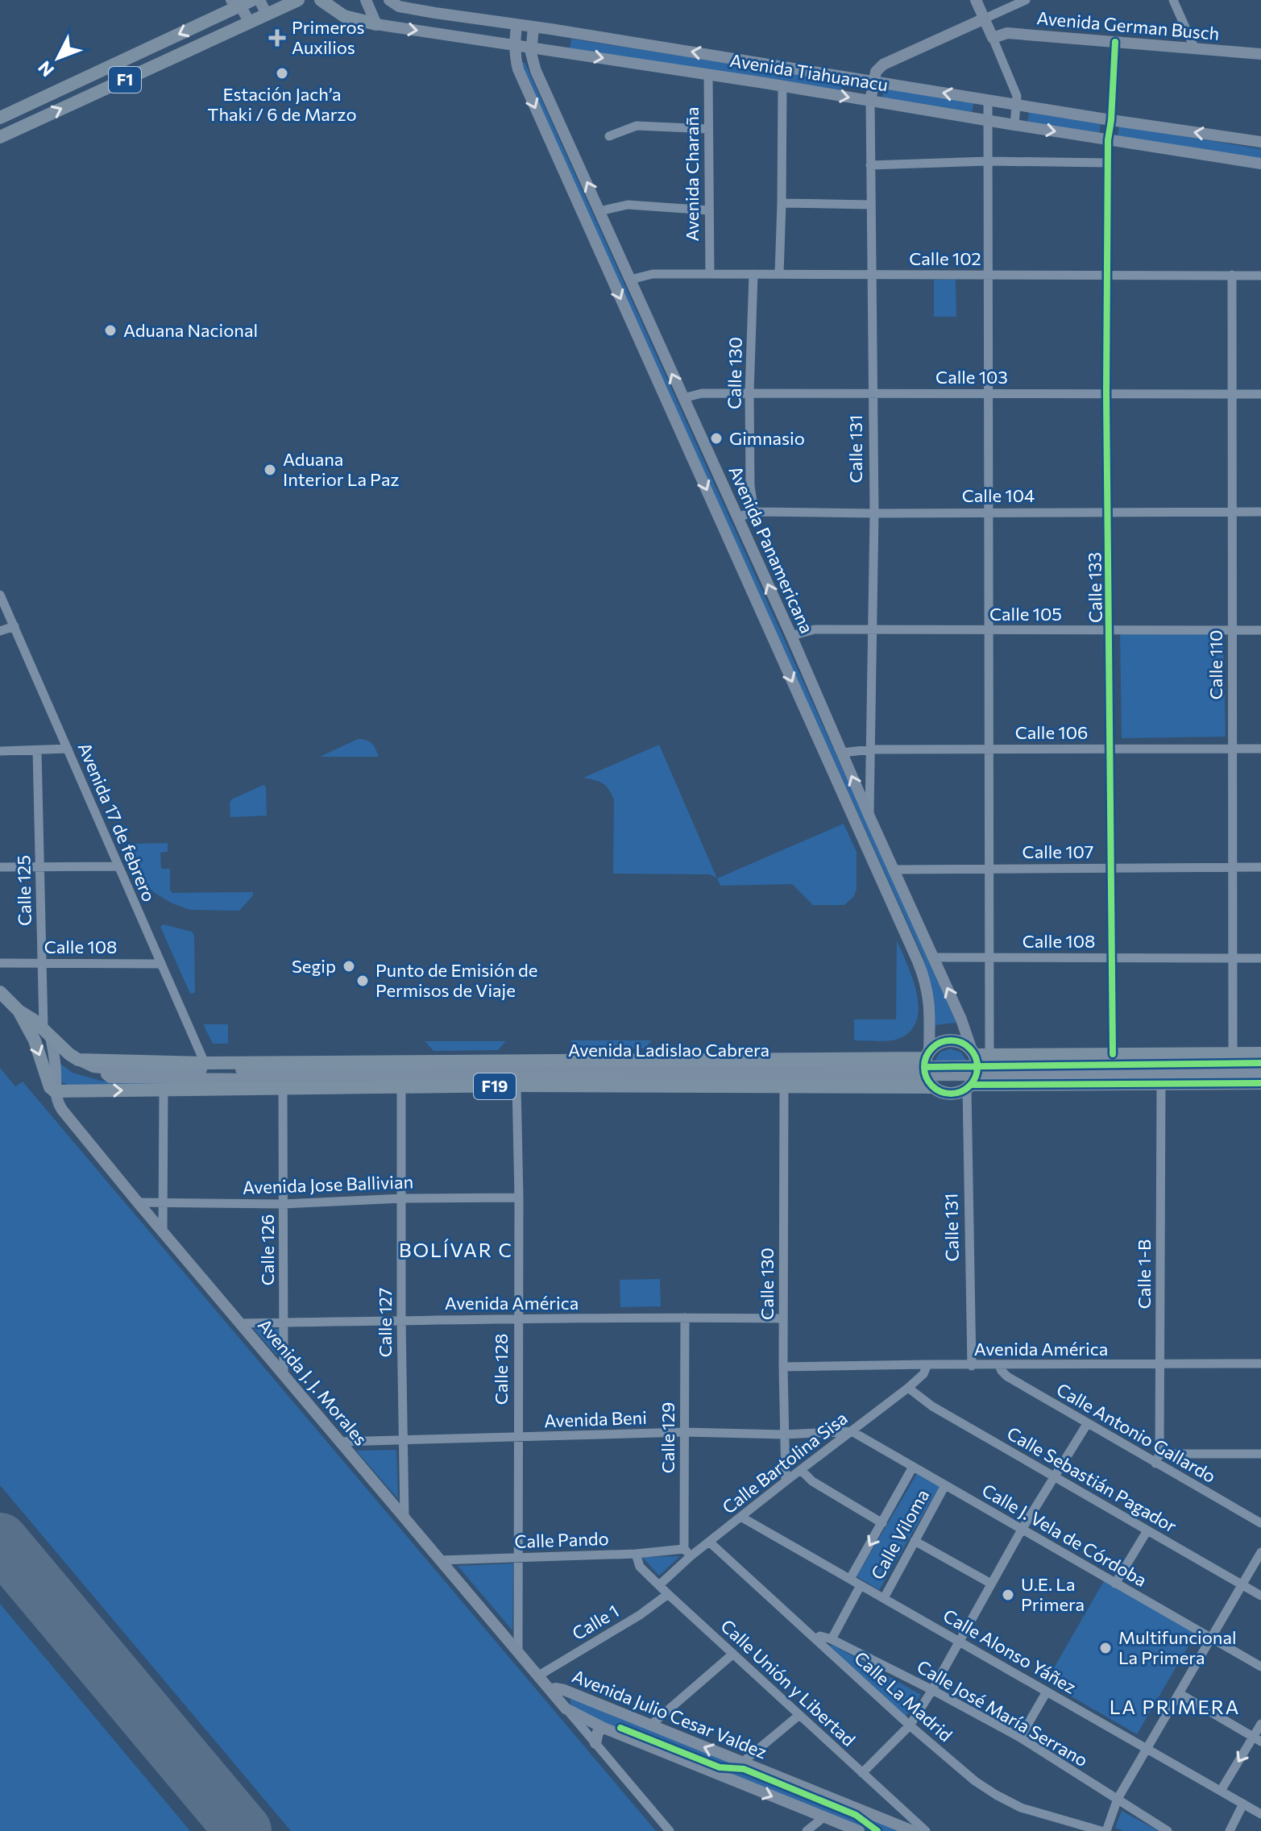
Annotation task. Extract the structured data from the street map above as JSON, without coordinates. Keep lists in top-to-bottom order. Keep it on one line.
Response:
{"streets":{"highway":["F1","Avenida Ladislao Cabrera","F19"],"main road":["Avenida German Busch","Avenida Tiahuanacu","Calle 131","Avenida Panamericana","Avenida J. J. Morales","Avenida Julio Cesar Valdez"],"street":["Avenida Charaña","Calle 102","Calle 130","Calle 103","Calle 104","Calle 133","Calle 105","Calle 110","Calle 106","Avenida 17 de febrero","Calle 107","Calle 125","Calle 108","Avenida Jose Ballivian","Calle 126","Calle 1-B","Avenida América","Calle 127","Calle 128","Avenida Beni","Calle Antonio Gallardo","Calle 129","Calle Bartolina Sisa","Calle Sebastián Pagador","Calle Viloma","Calle J. Vela de Córdoba","Calle Pando","Calle 1","Calle Alonso Yáñez","Calle Unión y Libertad","Calle La Madrid","Calle José María Serrano"]},"crossings":[["Avenida German Busch","Calle 133"],["Avenida Tiahuanacu","Avenida Charaña"],["Avenida Tiahuanacu","Calle 131"],["Avenida Tiahuanacu","Avenida Panamericana"],["Avenida Tiahuanacu","Calle 133"],["Avenida Charaña","Calle 102"],["Calle 102","Calle 130"],["Calle 102","Calle 131"],["Calle 102","Avenida Panamericana"],["Calle 102","Calle 133"],["Calle 102","Calle 110"],["Calle 130","Calle 103"],["Calle 130","Calle 104"],["Calle 130","Avenida Ladislao Cabrera"],["Calle 130","Avenida América"],["Calle 130","Avenida Beni"],["Calle 130","Calle Bartolina Sisa"],["Calle 103","Calle 131"],["Calle 103","Avenida Panamericana"],["Calle 103","Calle 133"],["Calle 103","Calle 110"],["Calle 131","Calle 104"],["Calle 131","Avenida Panamericana"],["Calle 131","Calle 105"],["Calle 131","Calle 106"],["Calle 131","Calle 107"],["Calle 131","Calle 108"],["Calle 131","Avenida Ladislao Cabrera"],["Calle 131","F19"],["Calle 131","Avenida América"],["Calle 104","Avenida Panamericana"],["Calle 104","Calle 133"],["Calle 104","Calle 110"],["Avenida Panamericana","Calle 105"],["Avenida Panamericana","Calle 106"],["Avenida Panamericana","Calle 107"],["Avenida Panamericana","Calle 108"],["Avenida Panamericana","Avenida Ladislao Cabrera"],["Avenida Panamericana","F19"],["Calle 133","Calle 105"],["Calle 133","Calle 106"],["Calle 133","Calle 107"],["Calle 133","Calle 108"],["Calle 133","Avenida Ladislao Cabrera"],["Calle 105","Calle 110"],["Calle 110","Calle 106"],["Calle 110","Calle 107"],["Calle 110","Calle 108"],["Calle 110","Avenida Ladislao Cabrera"],["Avenida 17 de febrero","Calle 108"],["Avenida 17 de febrero","Avenida Ladislao Cabrera"],["Calle 125","Calle 108"],["Calle 125","Avenida Ladislao Cabrera"],["Avenida Ladislao Cabrera","F19"],["Avenida Ladislao Cabrera","Calle 126"],["Avenida Ladislao Cabrera","Calle 1-B"],["Avenida Ladislao Cabrera","Calle 127"],["Avenida Ladislao Cabrera","Calle 128"],["Avenida Ladislao Cabrera","Avenida J. J. Morales"],["Avenida Jose Ballivian","Calle 126"],["Avenida Jose Ballivian","Calle 127"],["Avenida Jose Ballivian","Calle 128"],["Avenida Jose Ballivian","Avenida J. J. Morales"],["Calle 126","Avenida América"],["Calle 126","Avenida J. J. Morales"],["Calle 1-B","Avenida América"],["Calle 1-B","Calle Antonio Gallardo"],["Avenida América","Calle 127"],["Avenida América","Calle 128"],["Avenida América","Avenida J. J. Morales"],["Avenida América","Calle Antonio Gallardo"],["Avenida América","Calle 129"],["Avenida América","Calle Bartolina Sisa"],["Calle 127","Avenida J. J. Morales"],["Calle 127","Avenida Beni"],["Calle 128","Avenida J. J. Morales"],["Calle 128","Avenida Beni"],["Calle 128","Calle Pando"],["Avenida J. J. Morales","Avenida Beni"],["Avenida J. J. Morales","Calle Pando"],["Avenida J. J. Morales","Calle 1"],["Avenida J. J. Morales","Avenida Julio Cesar Valdez"],["Avenida Beni","Calle 129"],["Avenida Beni","Calle Bartolina Sisa"],["Avenida Beni","Calle J. Vela de Córdoba"],["Calle 129","Calle Bartolina Sisa"],["Calle 129","Calle Pando"],["Calle Bartolina Sisa","Calle Sebastián Pagador"],["Calle Bartolina Sisa","Calle J. Vela de Córdoba"],["Calle Bartolina Sisa","Calle Pando"],["Calle Bartolina Sisa","Calle Alonso Yáñez"],["Calle Bartolina Sisa","Calle Unión y Libertad"],["Calle Bartolina Sisa","Calle La Madrid"],["Calle Viloma","Calle J. Vela de Córdoba"],["Calle Viloma","Calle Alonso Yáñez"],["Calle Viloma","Calle José María Serrano"],["Calle Pando","Calle Unión y Libertad"],["Calle 1","Calle Unión y Libertad"],["Calle La Madrid","Calle José María Serrano"]],"districts":["BOLÍVAR C","LA PRIMERA"],"places":{"health":["Primeros Auxilios"],"other":["Estación Jach’a Thaki / 6 de Marzo","Aduana Nacional","Gimnasio","Aduana Interior La Paz","Segip","Punto de Emisión de Permisos de Viaje","U.E. La Primera","Multifuncional La Primera"]},"north":"bottom left"}
